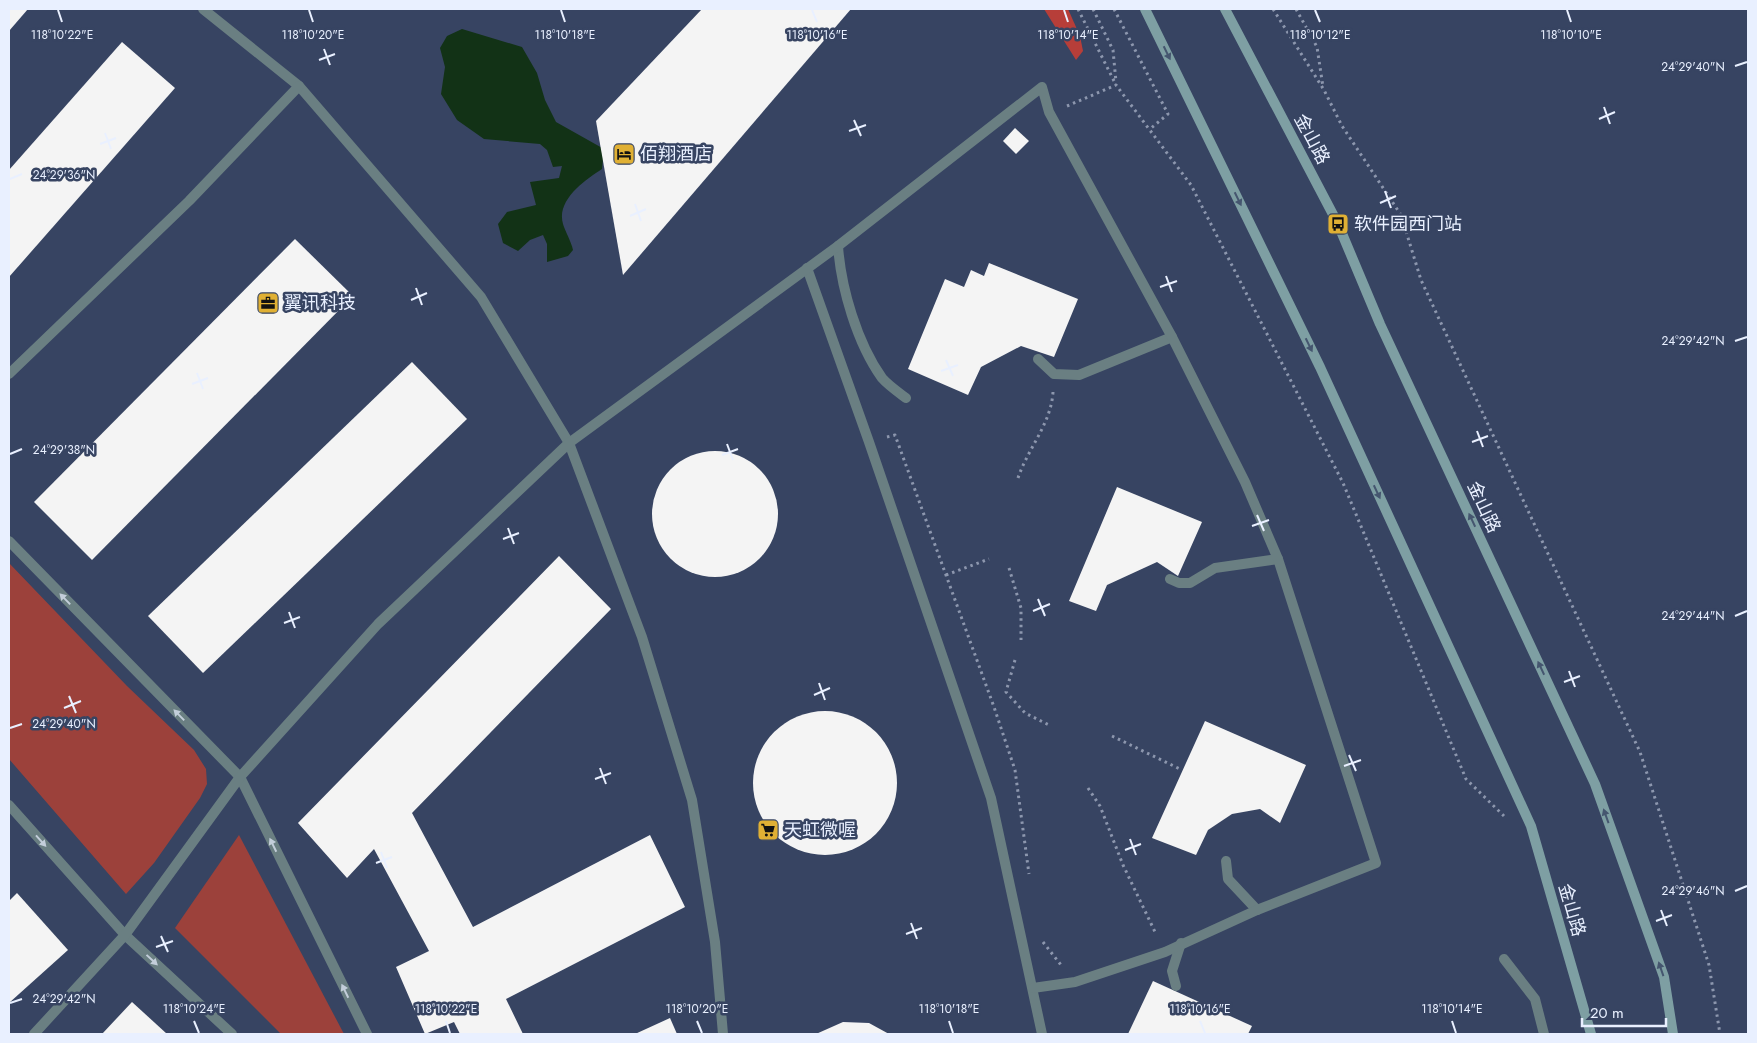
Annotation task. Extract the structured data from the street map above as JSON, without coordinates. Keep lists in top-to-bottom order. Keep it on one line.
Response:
{"streets":{"main road":["金山路"]},"places":{"hotel":["佰翔酒店"],"bus stop":["软件园西门站"],"office":["翼讯科技"],"supermarket":["天虹微喔"]},"scale_bar":"20 m","coordinates":["118°10'22\"E","118°10'20\"E","118°10'18\"E","118°10'16\"E","118°10'14\"E","118°10'12\"E","118°10'10\"E","24°29'40\"N","24°29'36\"N","24°29'42\"N","24°29'38\"N","24°29'44\"N","24°29'46\"N","118°10'24\"E"]}
